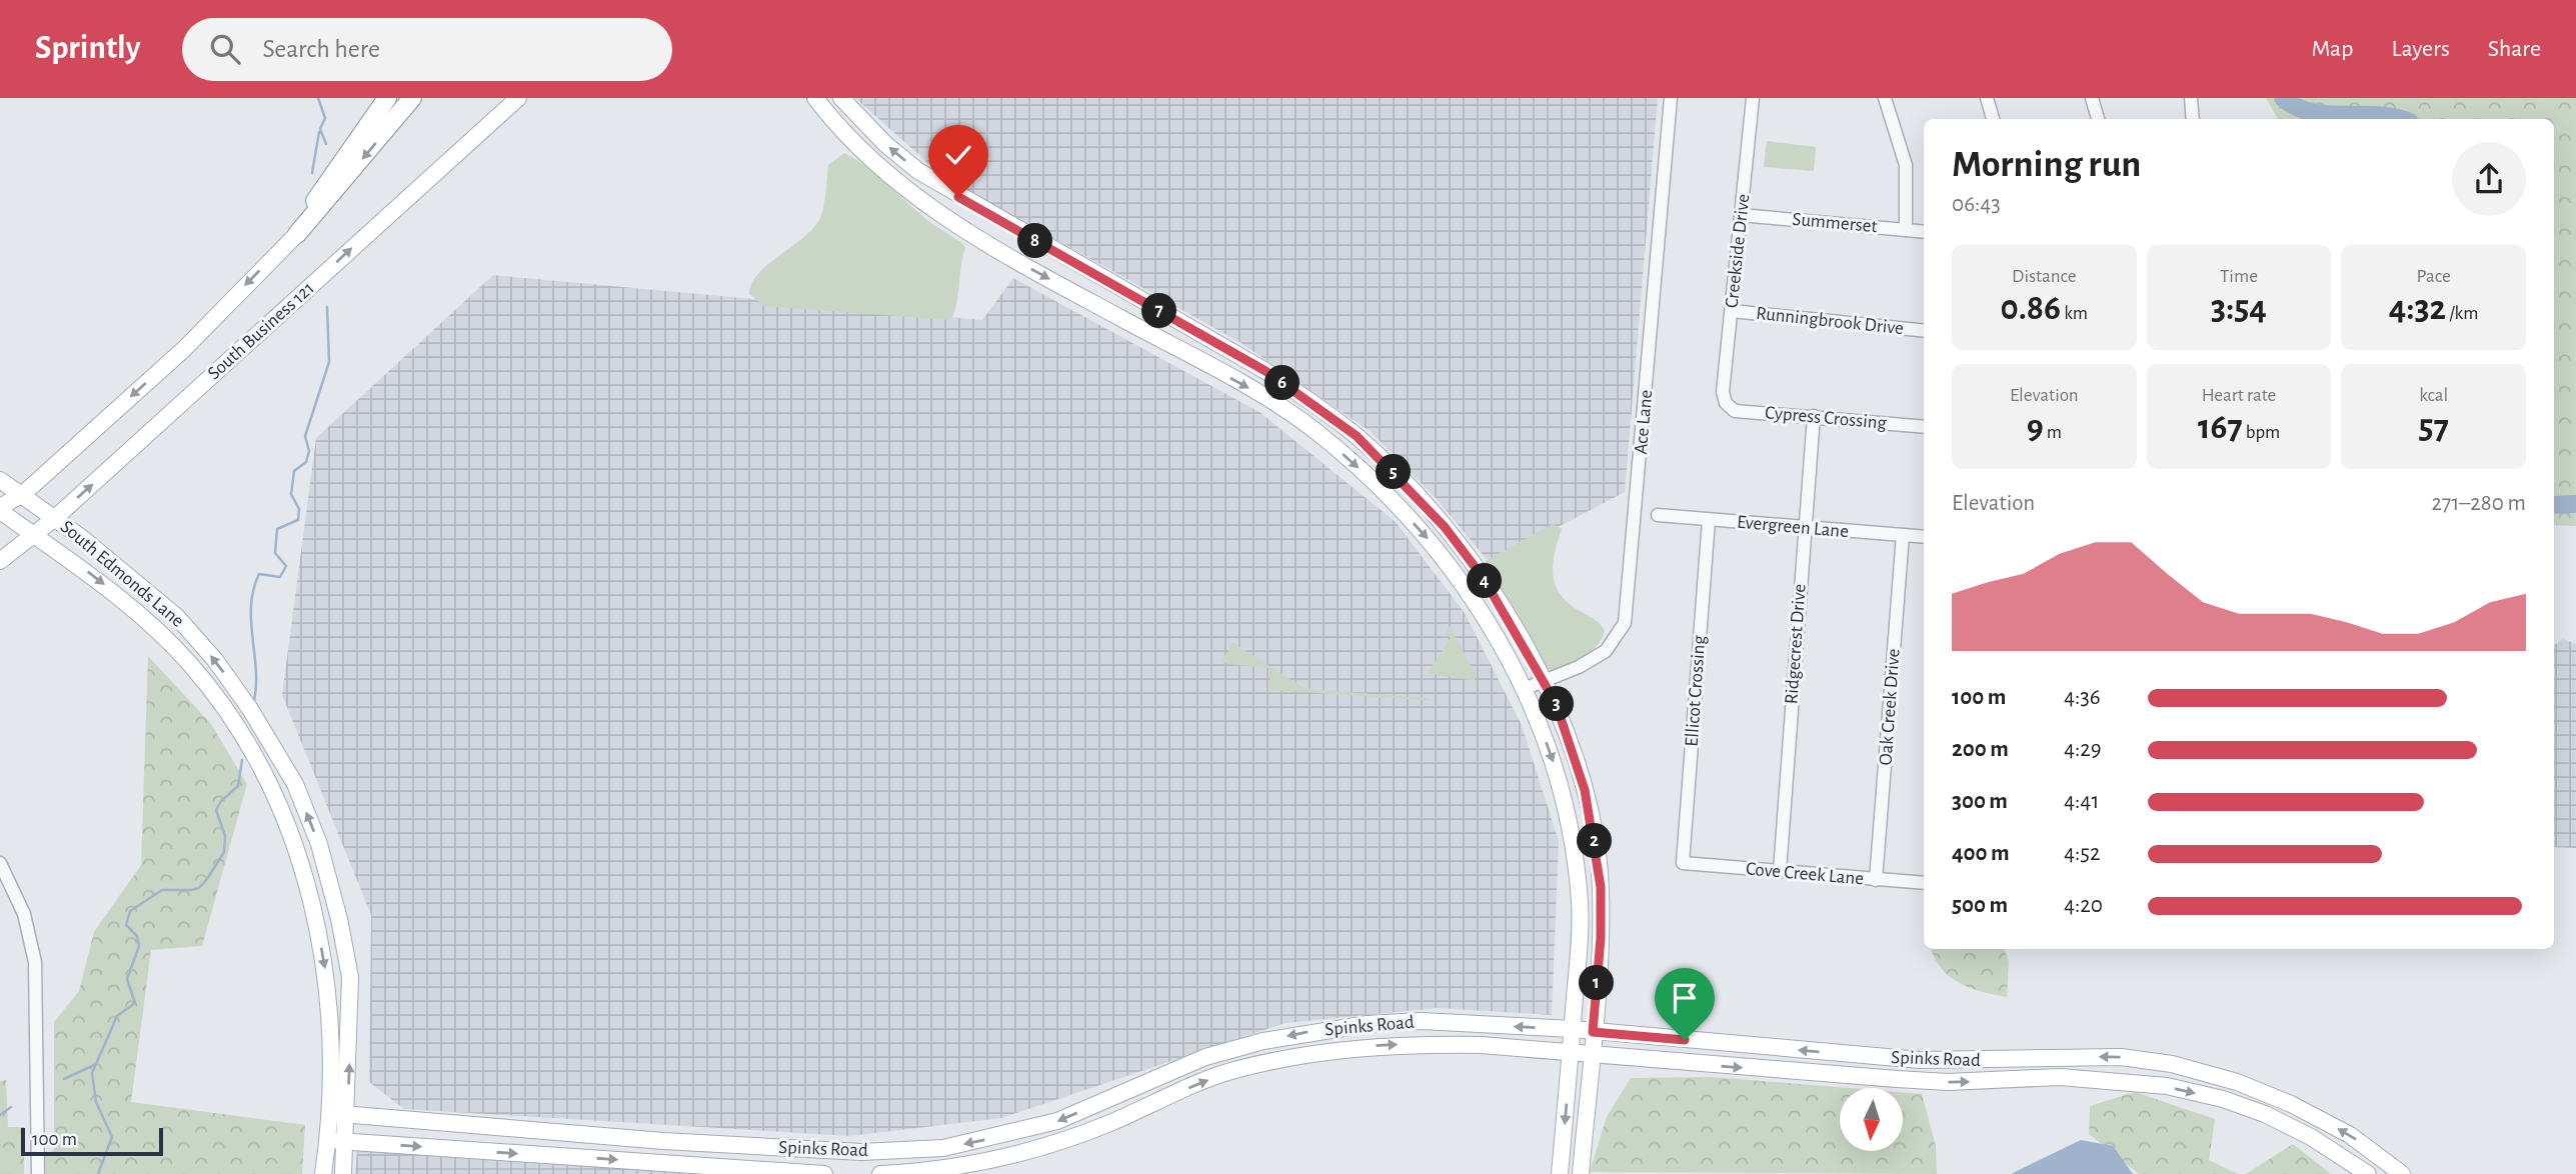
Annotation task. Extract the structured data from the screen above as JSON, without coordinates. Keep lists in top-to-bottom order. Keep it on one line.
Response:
{"streets":{"main road":["South Business 121","South Edmonds Lane","Spinks Road"],"street":["Summerset","Creekside Drive","Runningbrook Drive","Cypress Crossing","Ace Lane","Evergreen Lane","Ridgecrest Drive","Ellicot Crossing","Oak Creek Drive","Cove Creek Lane"]},"crossings":[["Summerset","Creekside Drive"],["Creekside Drive","Runningbrook Drive"],["Creekside Drive","Cypress Crossing"],["South Business 121","South Edmonds Lane"],["Cypress Crossing","Ridgecrest Drive"],["Evergreen Lane","Ridgecrest Drive"],["Evergreen Lane","Ellicot Crossing"],["Evergreen Lane","Oak Creek Drive"],["South Edmonds Lane","Spinks Road"],["Ridgecrest Drive","Cove Creek Lane"],["Ellicot Crossing","Cove Creek Lane"],["Oak Creek Drive","Cove Creek Lane"]],"scale_bar":"100 m","north":"bottom","page":{"header":"Sprintly","search":"Search here","nav":["Map","Layers","Share"],"heading":["Morning run","06:43"],"pins":["8","7","6","5","4","3","2","1"],"stats":[["Distance","0.86 km"],["Time","3:54"],["Pace","4:32 /km"],["Elevation","9 m"],["Heart rate","167 bpm"],["kcal","57"]],"chart":["Elevation","271–280 m"],"list":[{"name":"100 m","note":"4:36"},{"name":"200 m","note":"4:29"},{"name":"300 m","note":"4:41"},{"name":"400 m","note":"4:52"},{"name":"500 m","note":"4:20"}],"scale":"100 m"}}
